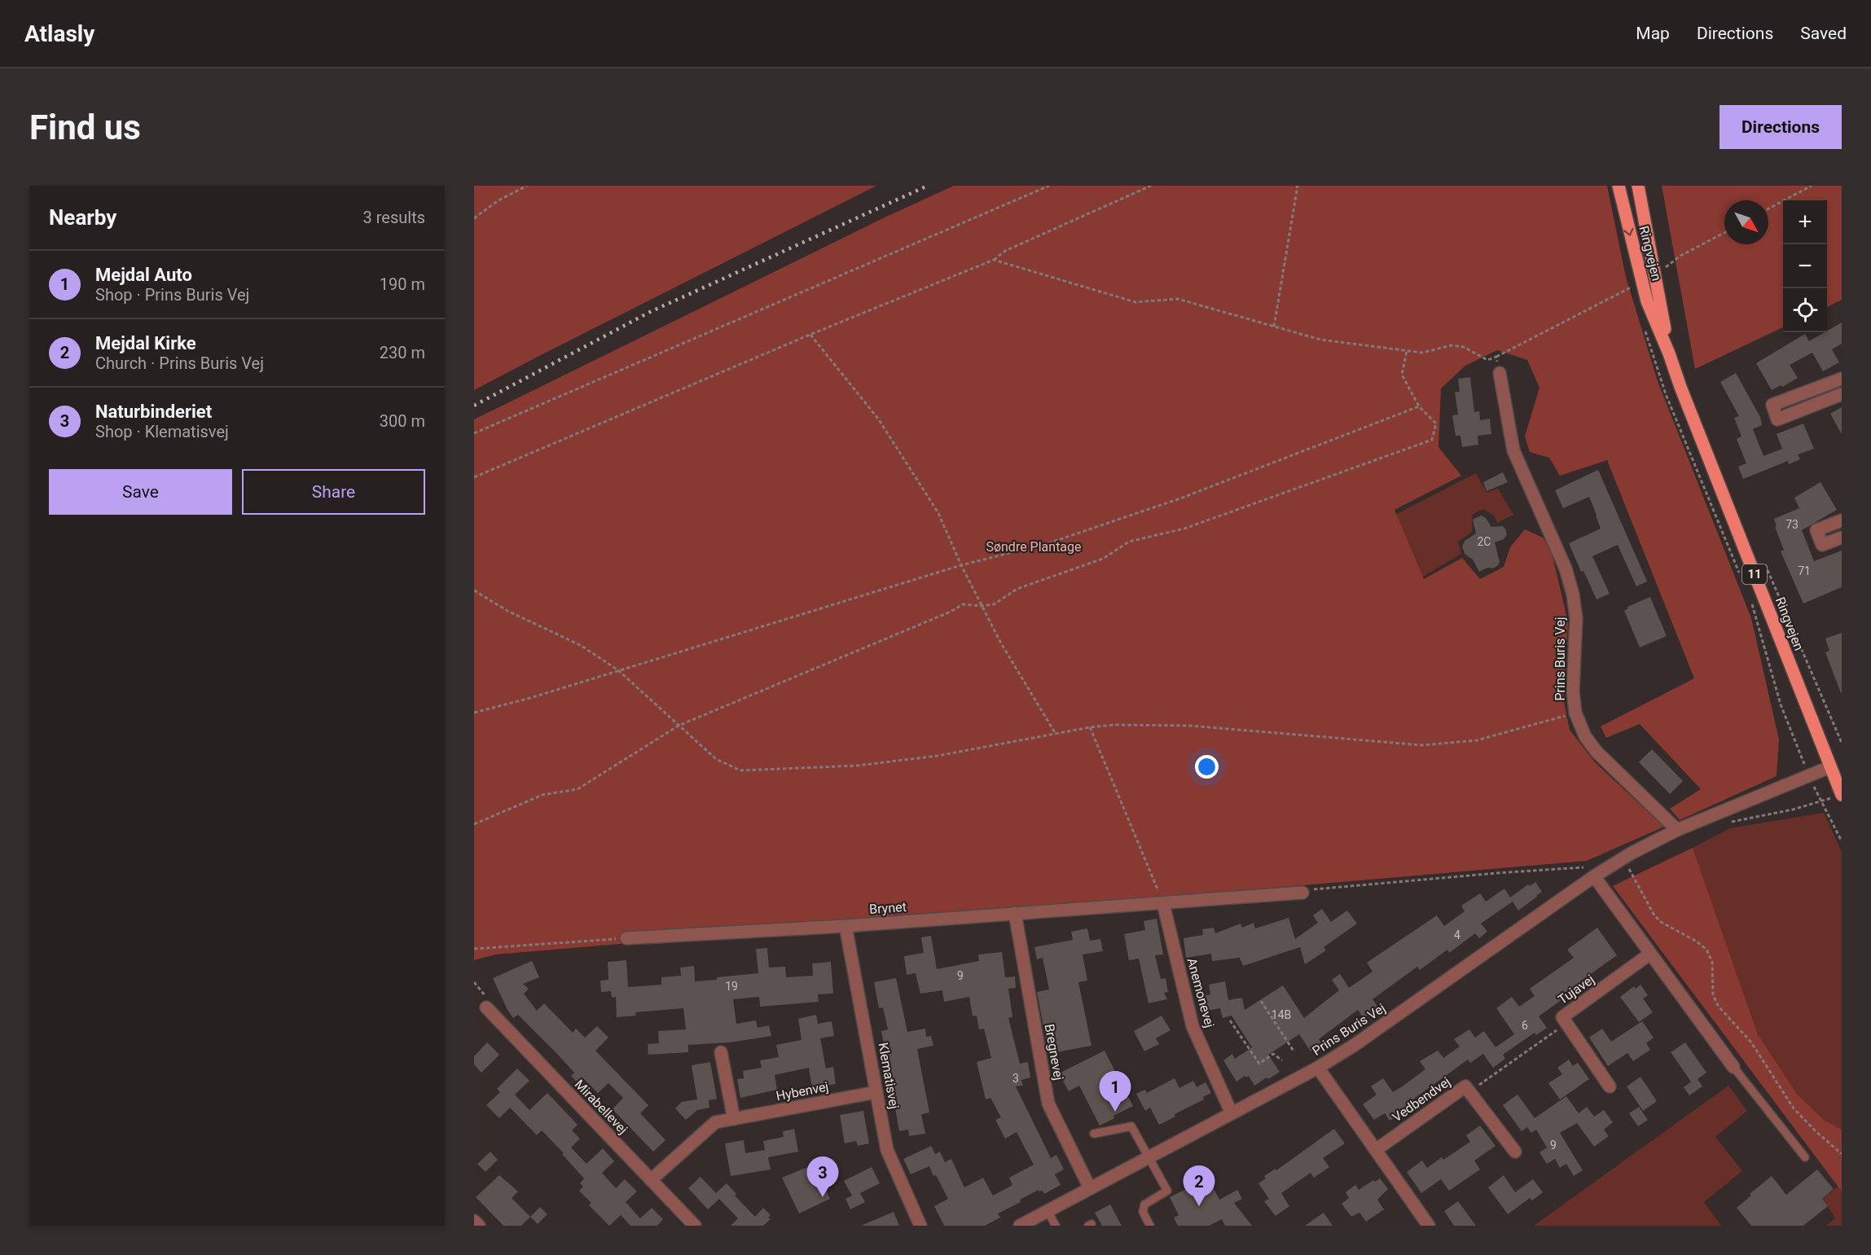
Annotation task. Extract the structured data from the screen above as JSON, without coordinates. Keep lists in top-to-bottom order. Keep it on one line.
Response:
{"streets":{"main road":["Ringvejen","11"],"street":["Prins Buris Vej","Brynet","Tujavej","Anemonevej","Bregnevej","Klematisvej","Hybenvej","Vedbendvej","Mirabellevej"]},"crossings":[["Ringvejen","Prins Buris Vej"],["Prins Buris Vej","Anemonevej"],["Prins Buris Vej","Bregnevej"],["Brynet","Anemonevej"],["Brynet","Bregnevej"],["Brynet","Klematisvej"],["Klematisvej","Hybenvej"],["Hybenvej","Mirabellevej"]],"parks":["Søndre Plantage"],"house_numbers":["73","2C","71","4","9","19","14B","6","3","9"],"north":"bottom right","page":{"header":"Atlasly","nav":["Map","Directions","Saved"],"buttons":["Directions",["Save","Share"]],"title":"Find us","heading":["Nearby","3 results"],"map_buttons":["+","−"],"list":[{"mark":"1","name":"Mejdal Auto","note":"Shop · Prins Buris Vej","value":"190 m"},{"mark":"2","name":"Mejdal Kirke","note":"Church · Prins Buris Vej","value":"230 m"},{"mark":"3","name":"Naturbinderiet","note":"Shop · Klematisvej","value":"300 m"}],"pins":["1","3","2"]}}
